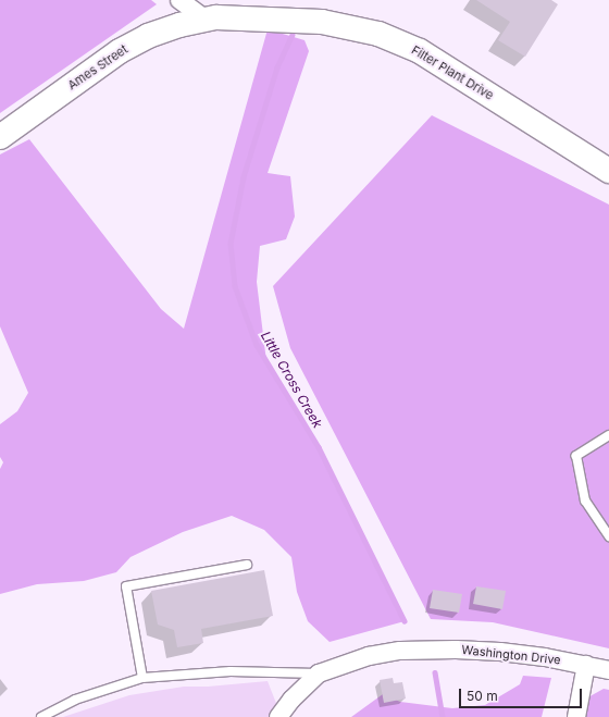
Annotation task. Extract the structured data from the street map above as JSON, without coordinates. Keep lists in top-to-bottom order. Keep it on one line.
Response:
{"streets":{"street":["Ames Street","Filter Plant Drive","Washington Drive"]},"crossings":[["Ames Street","Filter Plant Drive"]],"water":["Little Cross Creek"],"scale_bar":"50 m"}
